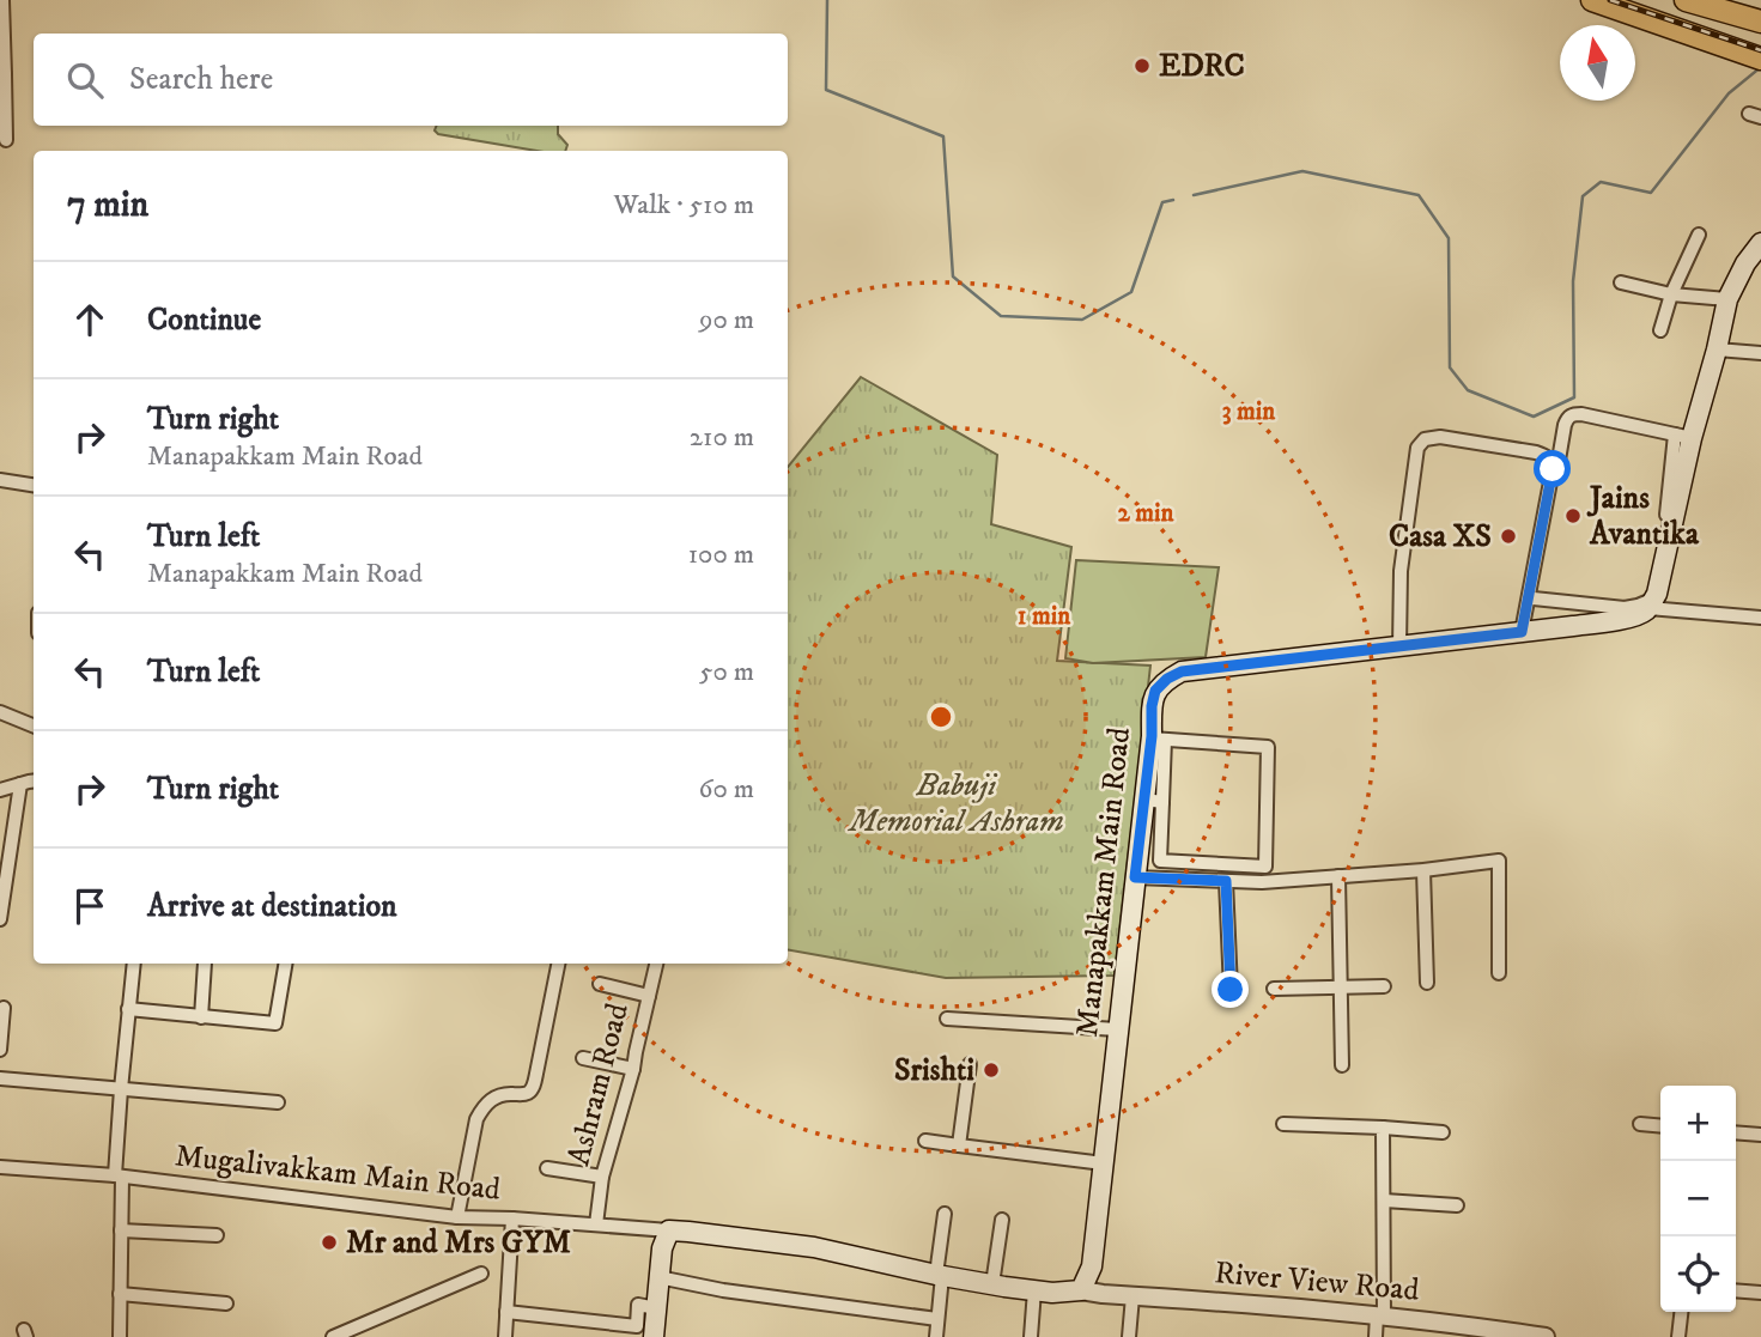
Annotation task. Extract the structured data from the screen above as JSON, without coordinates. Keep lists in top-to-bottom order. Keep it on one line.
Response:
{"streets":{"main road":["Manapakkam Main Road"],"street":["Ashram Road","Mugalivakkam Main Road","River View Road"]},"crossings":[["Manapakkam Main Road","River View Road"],["Ashram Road","Mugalivakkam Main Road"]],"parks":["Babuji Memorial Ashram"],"places":["EDRC","Jains Avantika","Casa XS","Srishti","Mr and Mrs GYM"],"north":"top","page":{"search":"Search here","heading":["7 min","Walk · 510 m"],"list":[["Continue","90 m"],["Turn right","Manapakkam Main Road","210 m"],["Turn left","Manapakkam Main Road","100 m"],["Turn left","50 m"],["Turn right","60 m"],"Arrive at destination"],"map_buttons":["+","−"]},"rings":["3 min","2 min","1 min"]}
